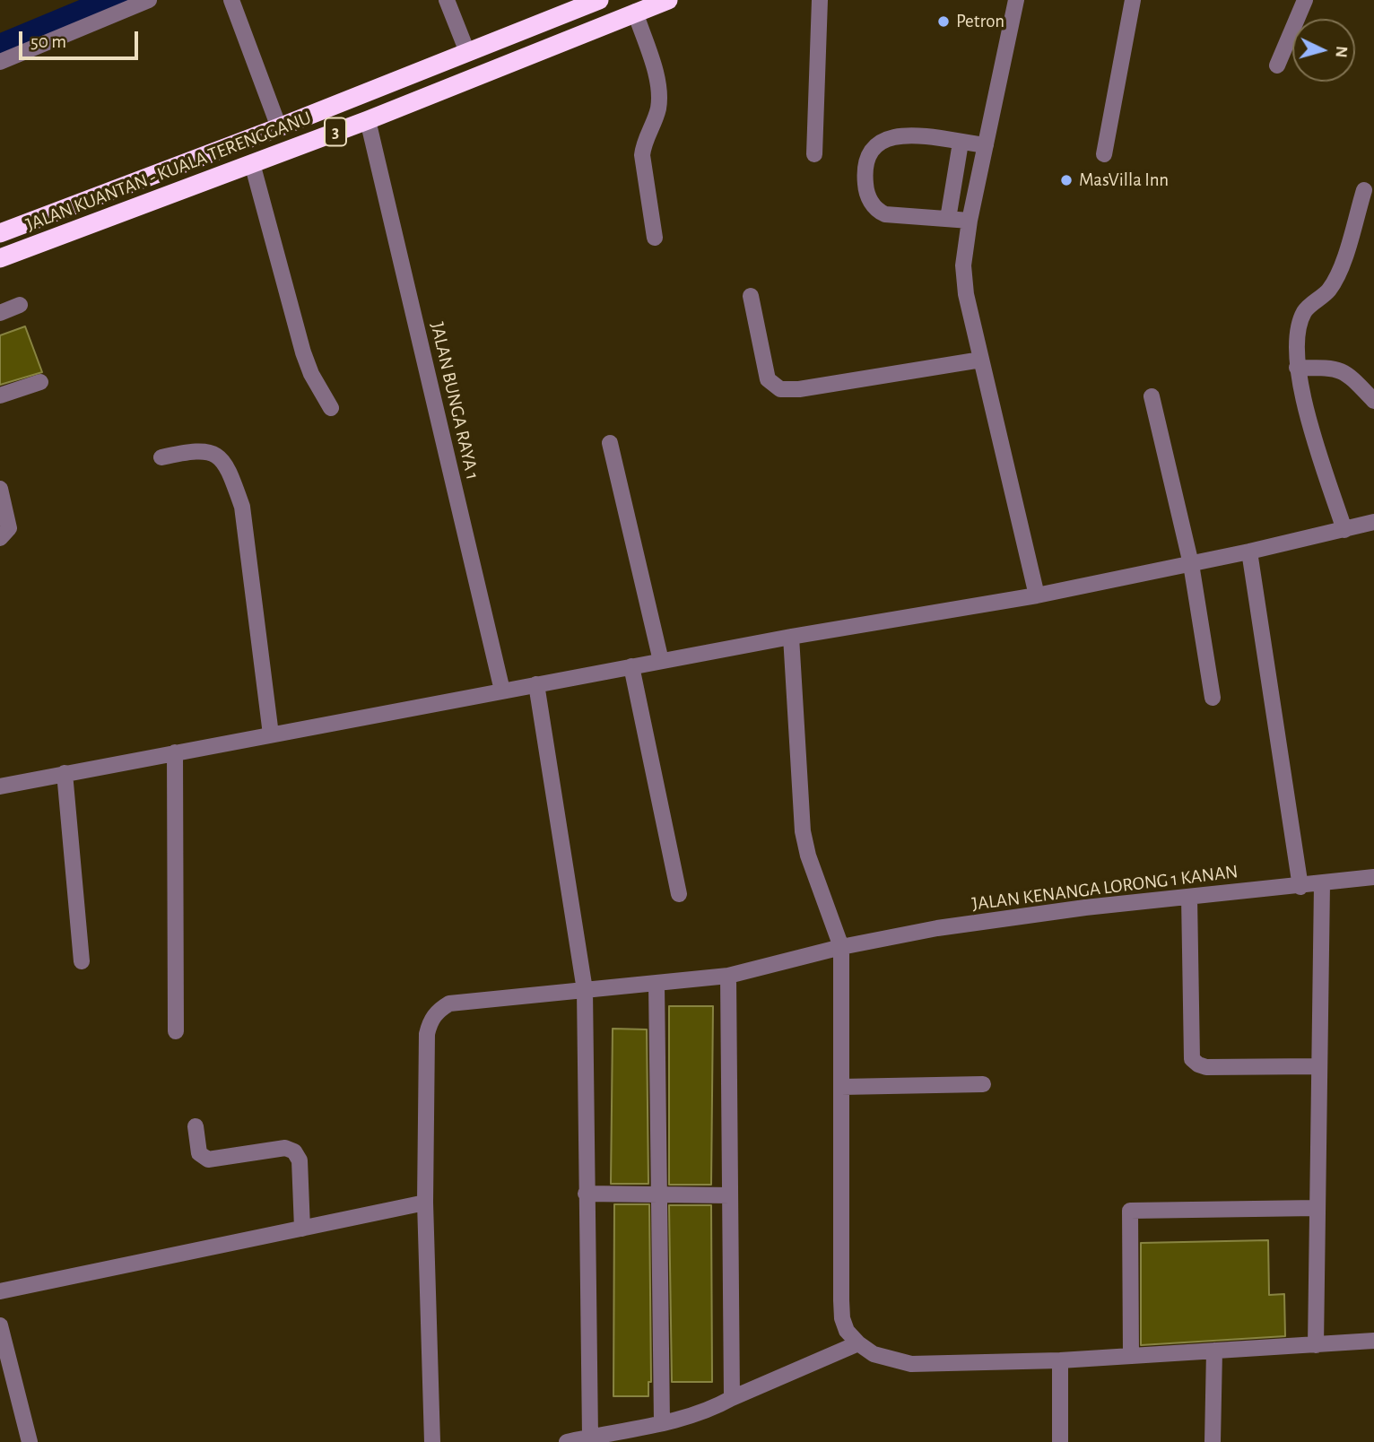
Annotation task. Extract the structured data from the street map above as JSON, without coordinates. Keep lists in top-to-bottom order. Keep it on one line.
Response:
{"streets":{"highway":["3","JALAN KUANTAN - KUALA TERENGGANU"],"street":["JALAN BUNGA RAYA 1","JALAN KENANGA LORONG 1 KANAN"]},"crossings":[["JALAN KUANTAN - KUALA TERENGGANU","JALAN BUNGA RAYA 1"]],"places":["Petron","MasVilla Inn"],"scale_bar":"50 m","north":"right"}
